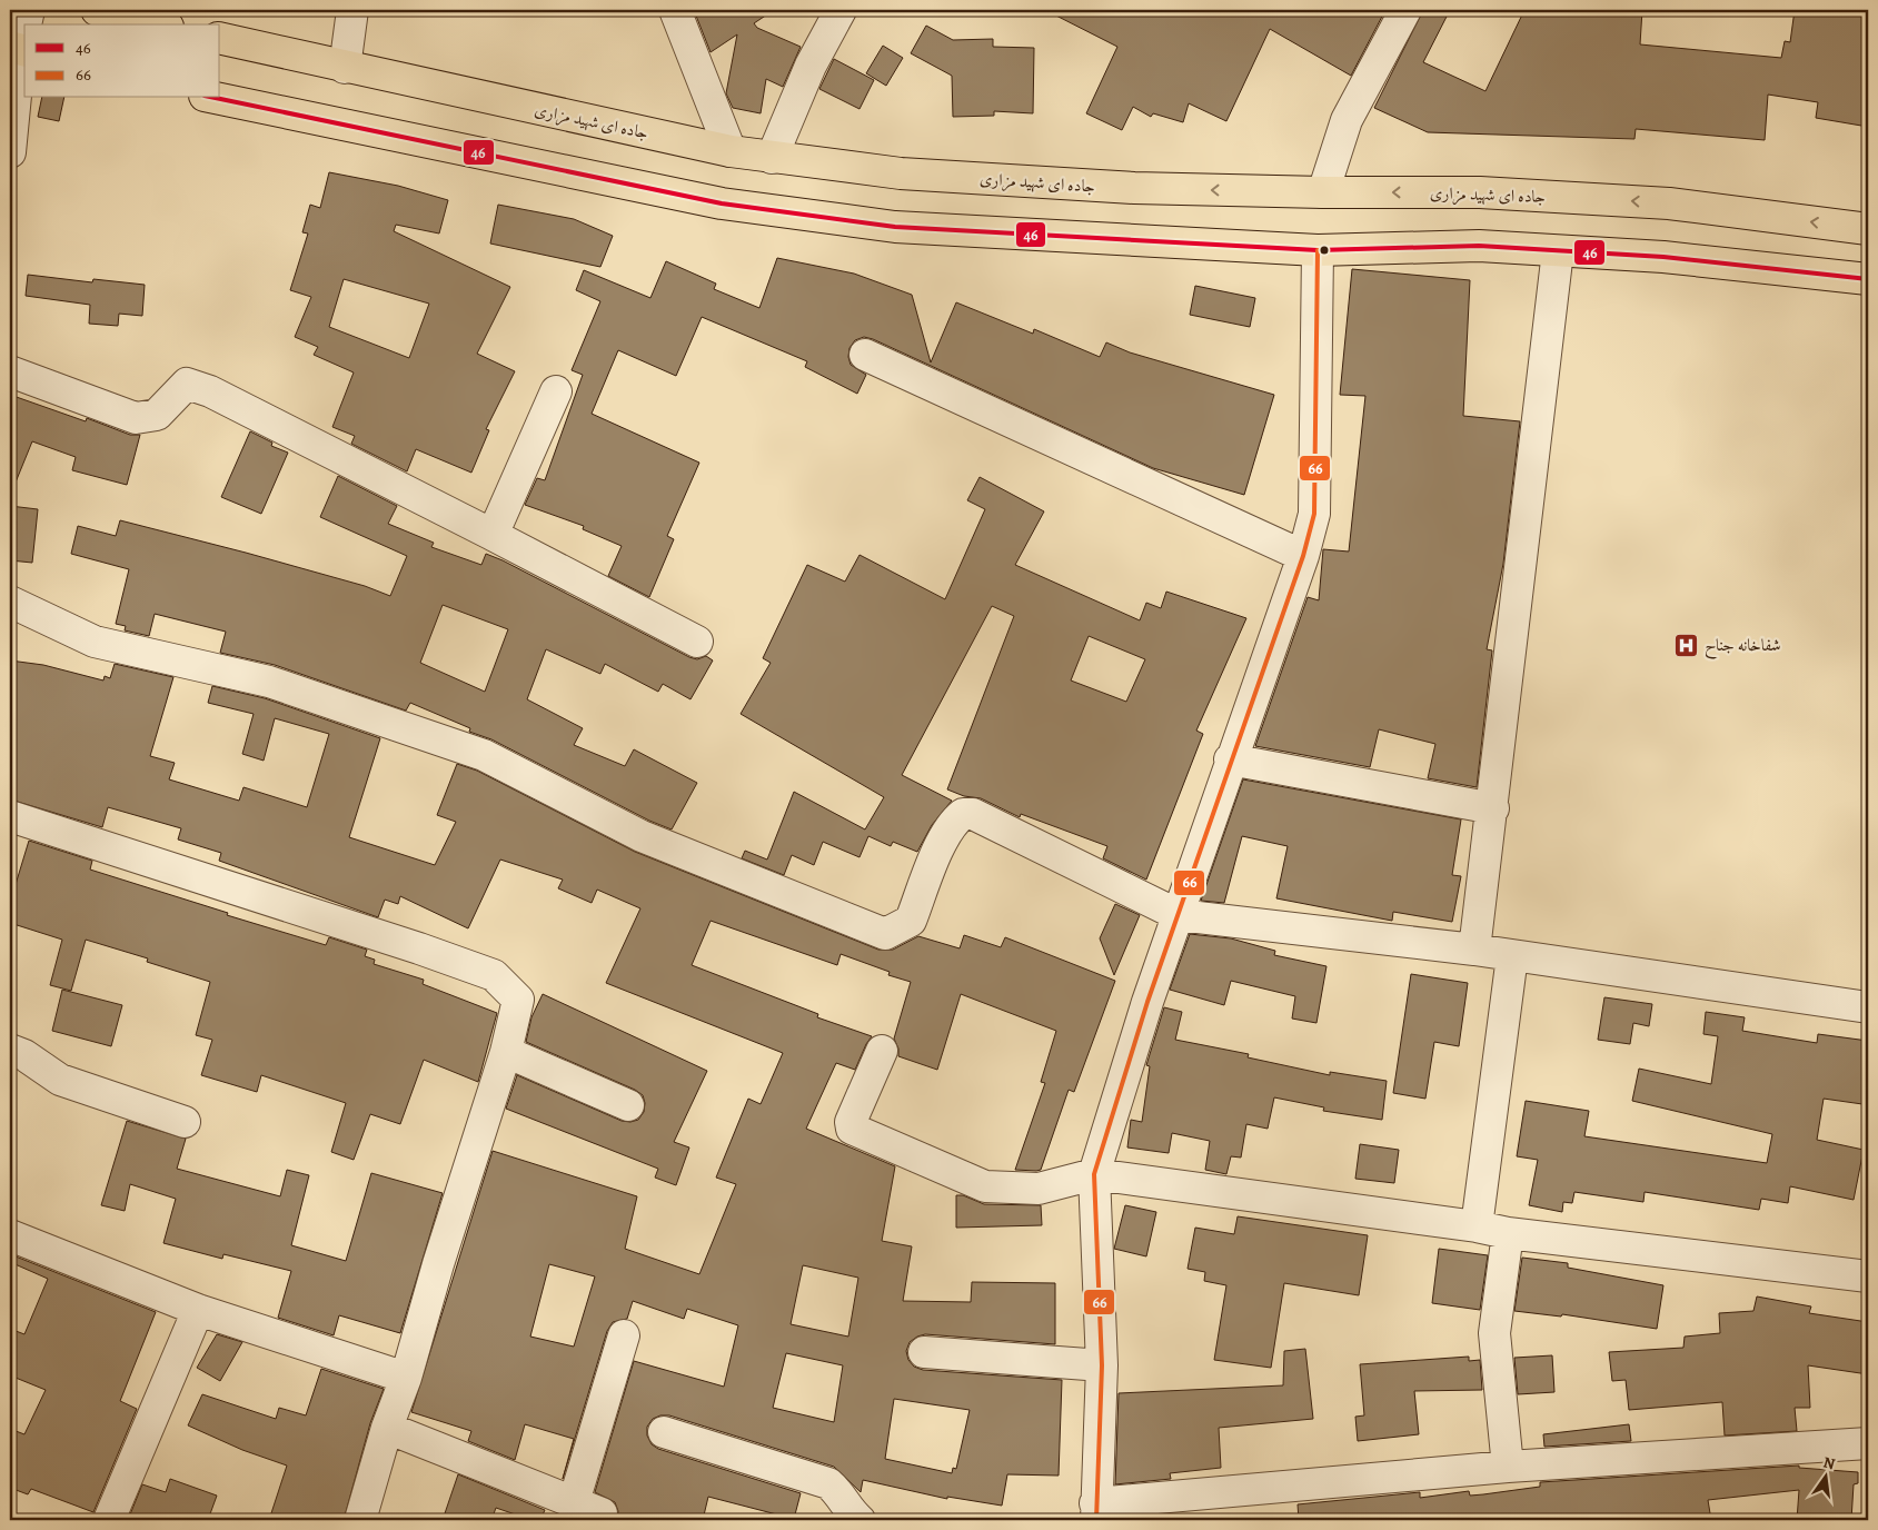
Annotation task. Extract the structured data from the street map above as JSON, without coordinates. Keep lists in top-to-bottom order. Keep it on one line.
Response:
{"streets":{"main road":["جاده ای شهید مزاری"]},"places":{"hospital":["شفاخانه جناح"]},"lines":["transit line 46","transit line 66"],"legend":["46","66"],"north":"top"}
